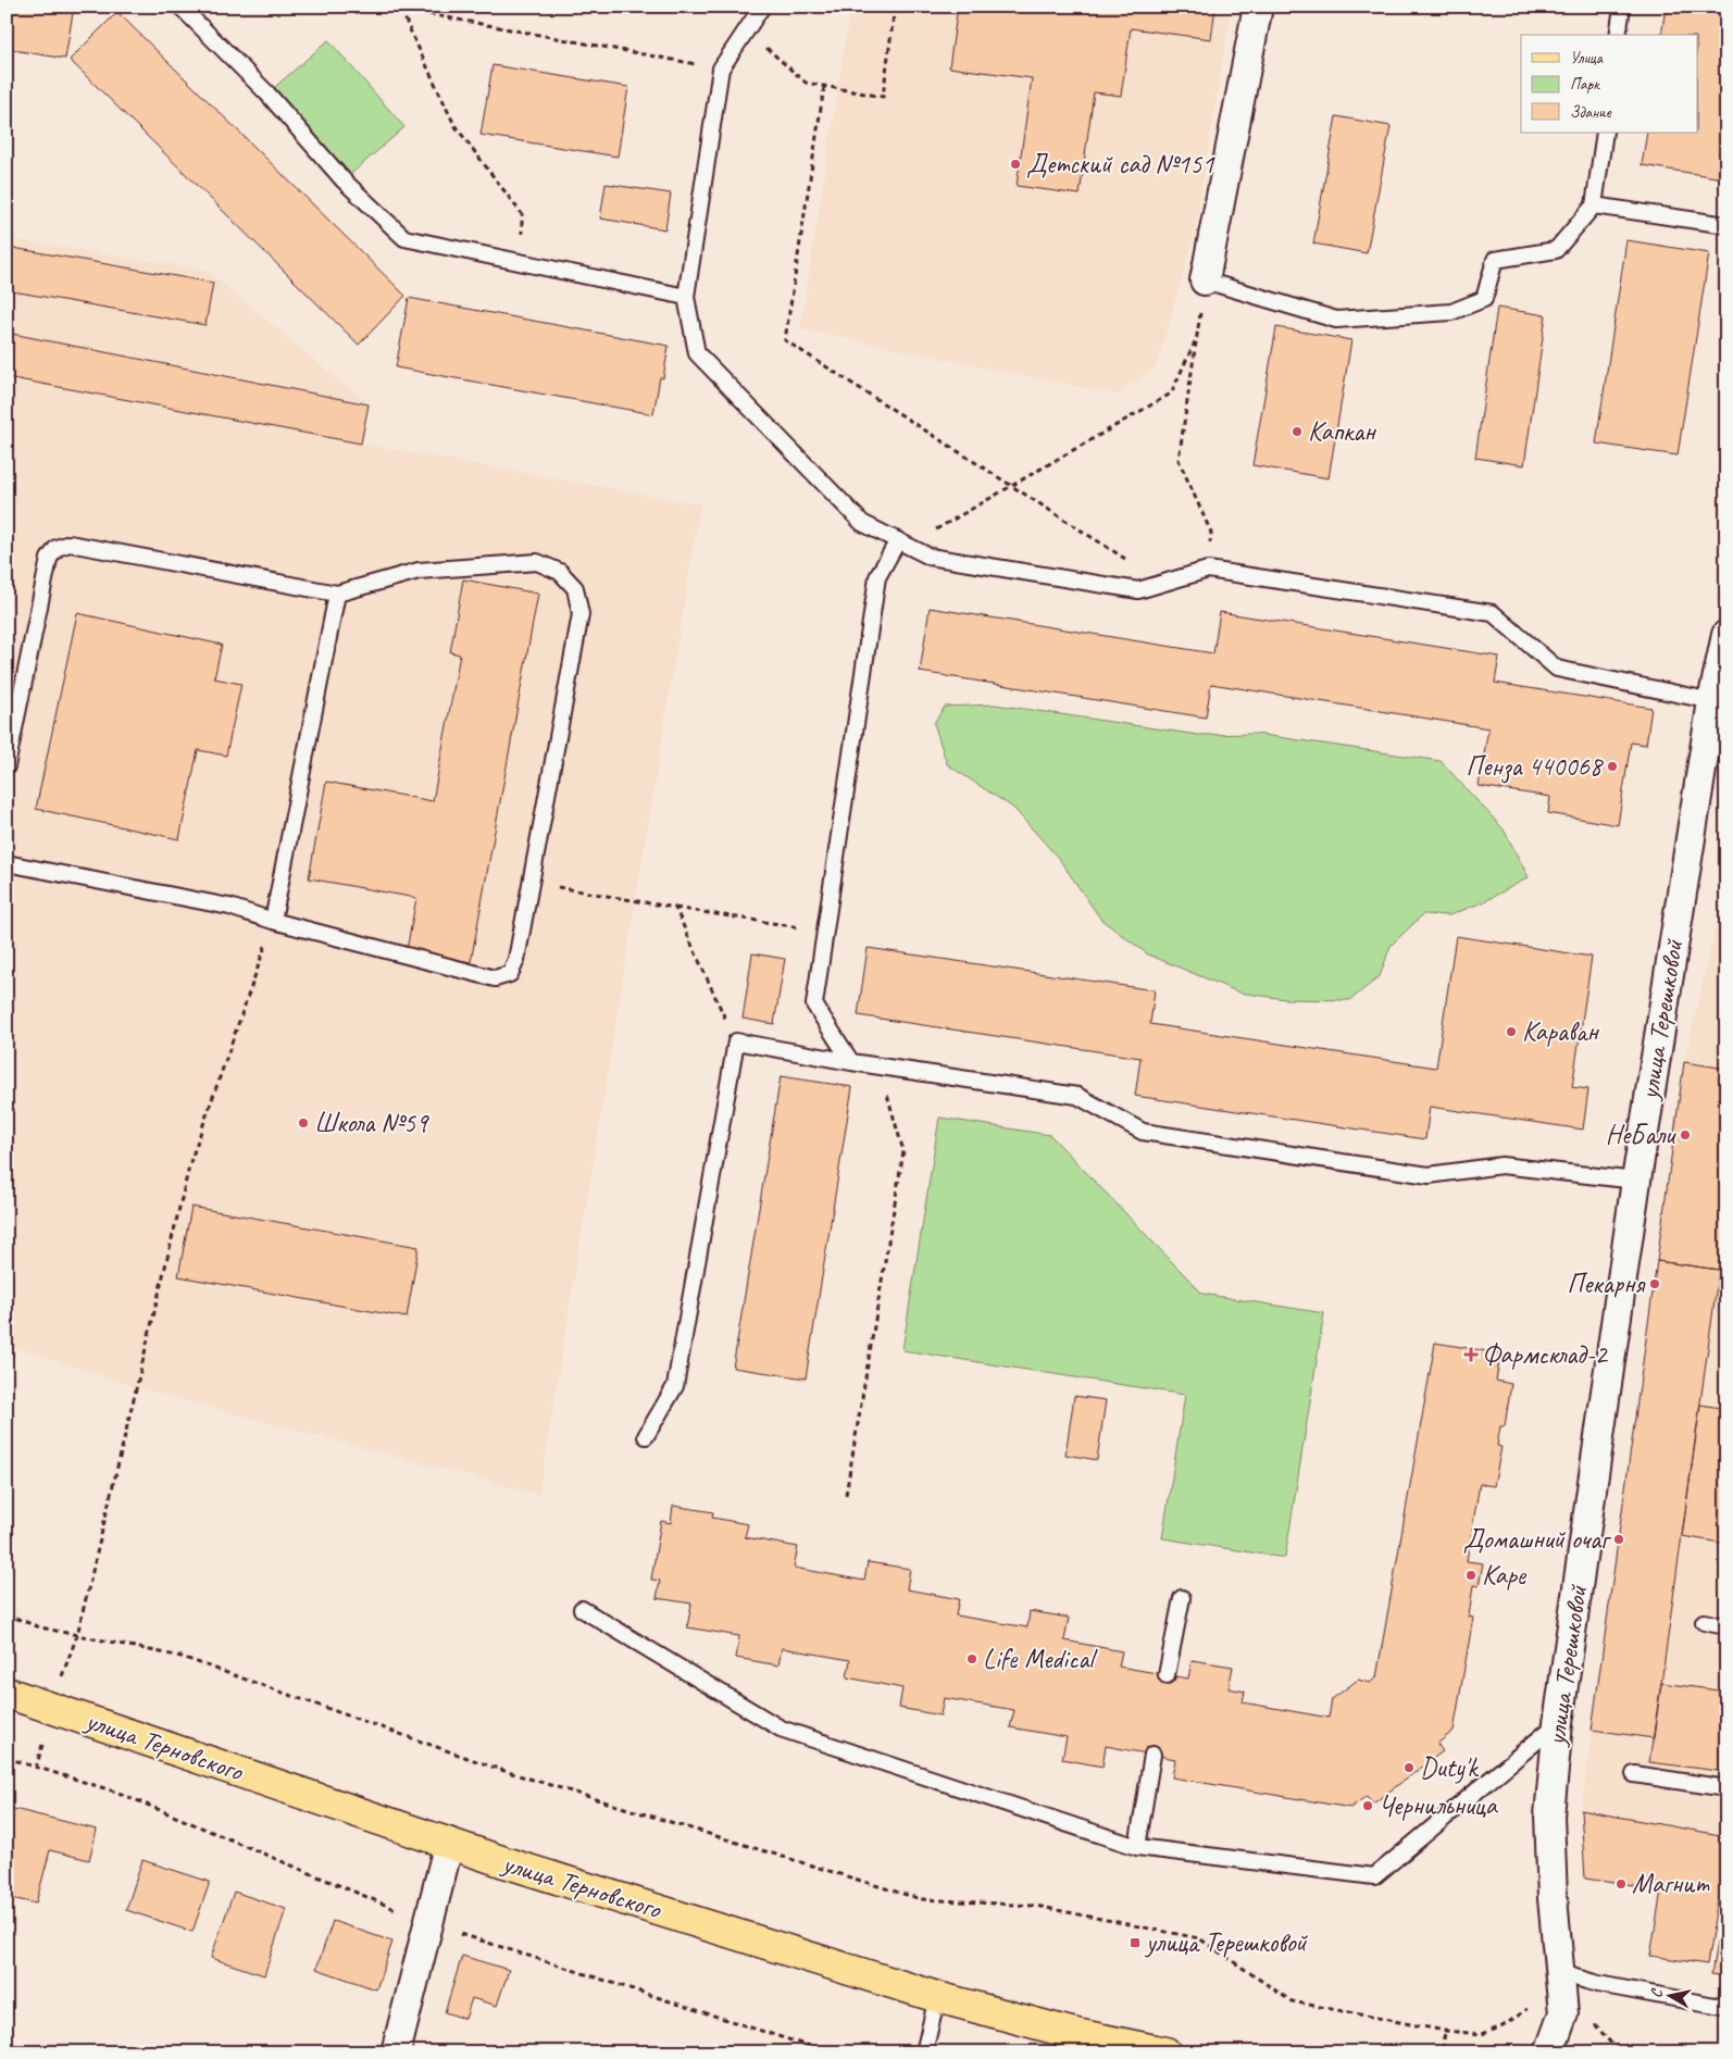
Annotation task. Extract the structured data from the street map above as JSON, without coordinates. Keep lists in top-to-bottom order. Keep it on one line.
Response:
{"streets":{"main road":["улица Терновского"],"street":["улица Терешковой"]},"places":{"other":["Детский сад №151","Капкан","Пенза 440068","Караван","Школа №59","НеБали","Пекарня","Домашний очаг","Каре","Life Medical","Duty'k","Чернильница","Магнит"],"health":["Фармсклад-2"],"transit":["улица Терешковой"]},"legend":["Улица","Парк","Здание"],"north":"left"}
